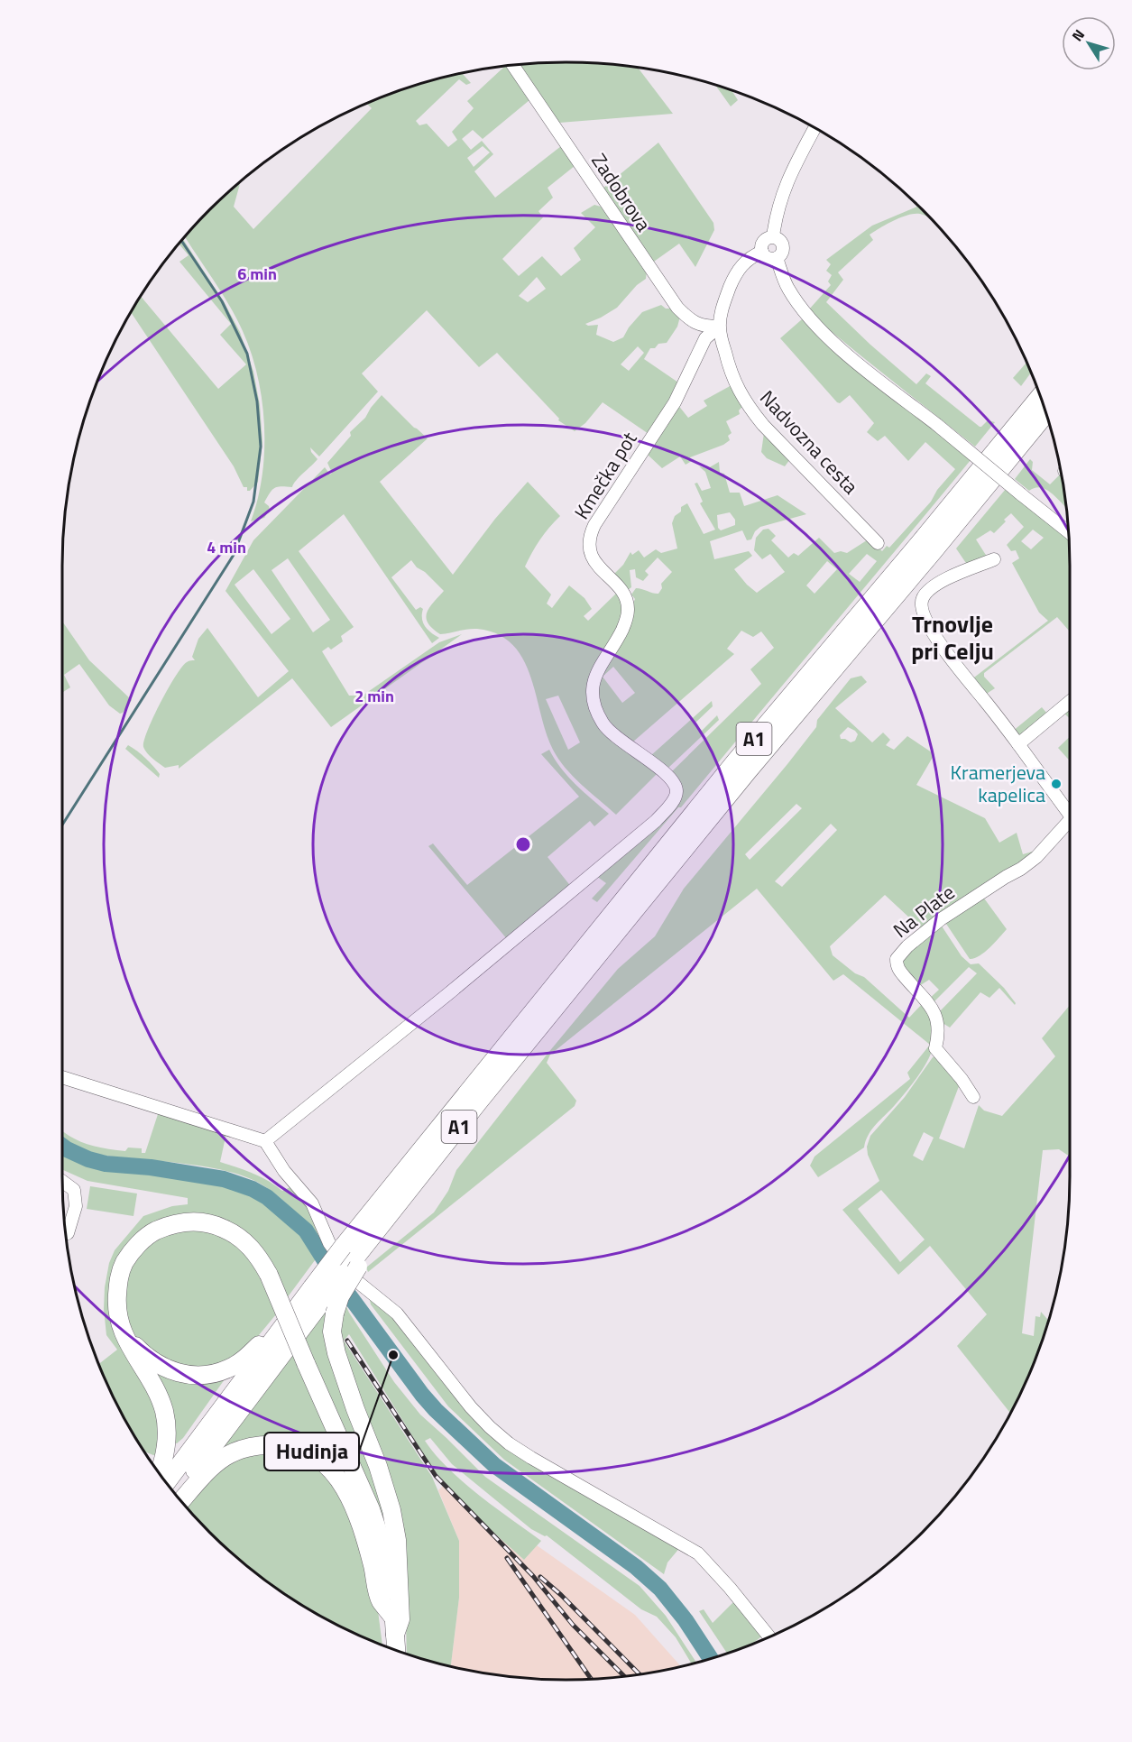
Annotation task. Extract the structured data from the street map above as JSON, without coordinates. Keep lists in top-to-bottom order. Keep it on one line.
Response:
{"streets":{"highway":["A1"],"street":["Zadobrova","Nadvozna cesta","Kmečka pot","Na Plate"]},"crossings":[["Zadobrova","Nadvozna cesta"],["Zadobrova","Kmečka pot"],["Nadvozna cesta","Kmečka pot"]],"districts":["Trnovlje pri Celju"],"places":["Kramerjeva kapelica","Hudinja"],"north":"top left","rings":["6 min","4 min","2 min"]}
